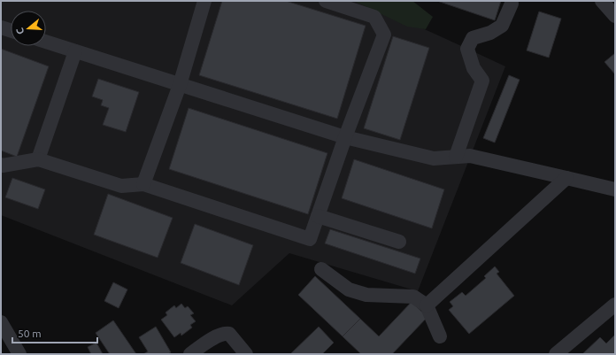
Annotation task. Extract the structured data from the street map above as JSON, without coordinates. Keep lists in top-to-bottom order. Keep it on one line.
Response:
{"scale_bar":"50 m","north":"left"}
